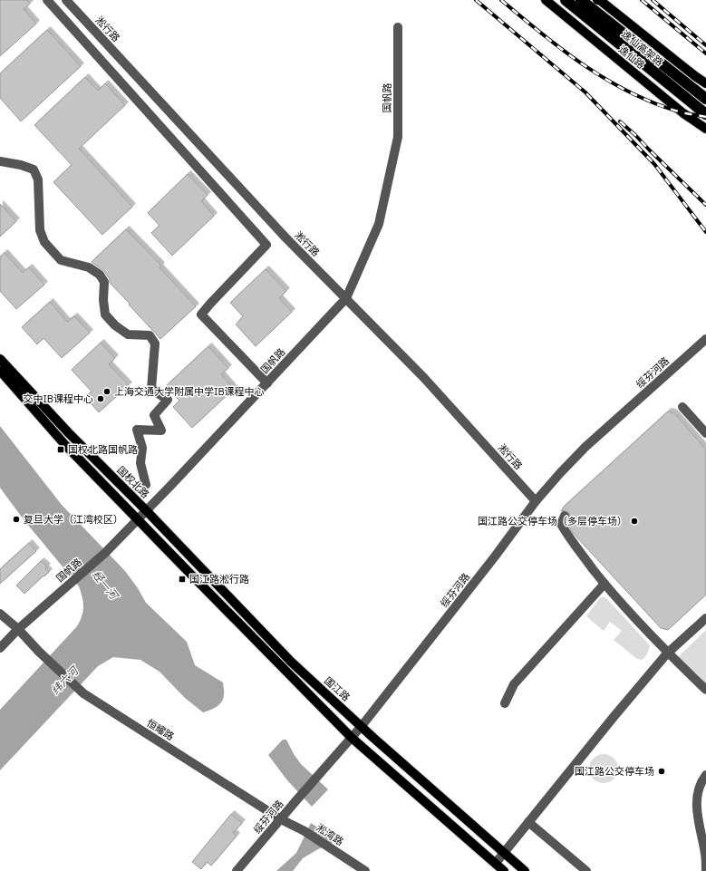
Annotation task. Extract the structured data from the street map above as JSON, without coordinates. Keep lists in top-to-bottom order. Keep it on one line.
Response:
{"streets":{"highway":["逸仙高架路"],"main road":["逸仙路","国权北路","国江路"],"street":["淞行路","国帆路","绥芬河路","恒耀路","淞湾路"]},"crossings":[["淞行路","国帆路"],["淞行路","绥芬河路"],["逸仙高架路","逸仙路"],["国帆路","国权北路"],["国帆路","国江路"],["国帆路","恒耀路"],["绥芬河路","国江路"],["绥芬河路","恒耀路"],["国权北路","国江路"],["恒耀路","淞湾路"]],"water":["经一河","纬六河"],"places":{"other":["上海交通大学附属中学IB课程中心","交中IB课程中心","复旦大学（江湾校区）","国江路公交停车场（多层停车场）","国江路公交停车场"],"transit":["国权北路国帆路","国江路淞行路"]}}
